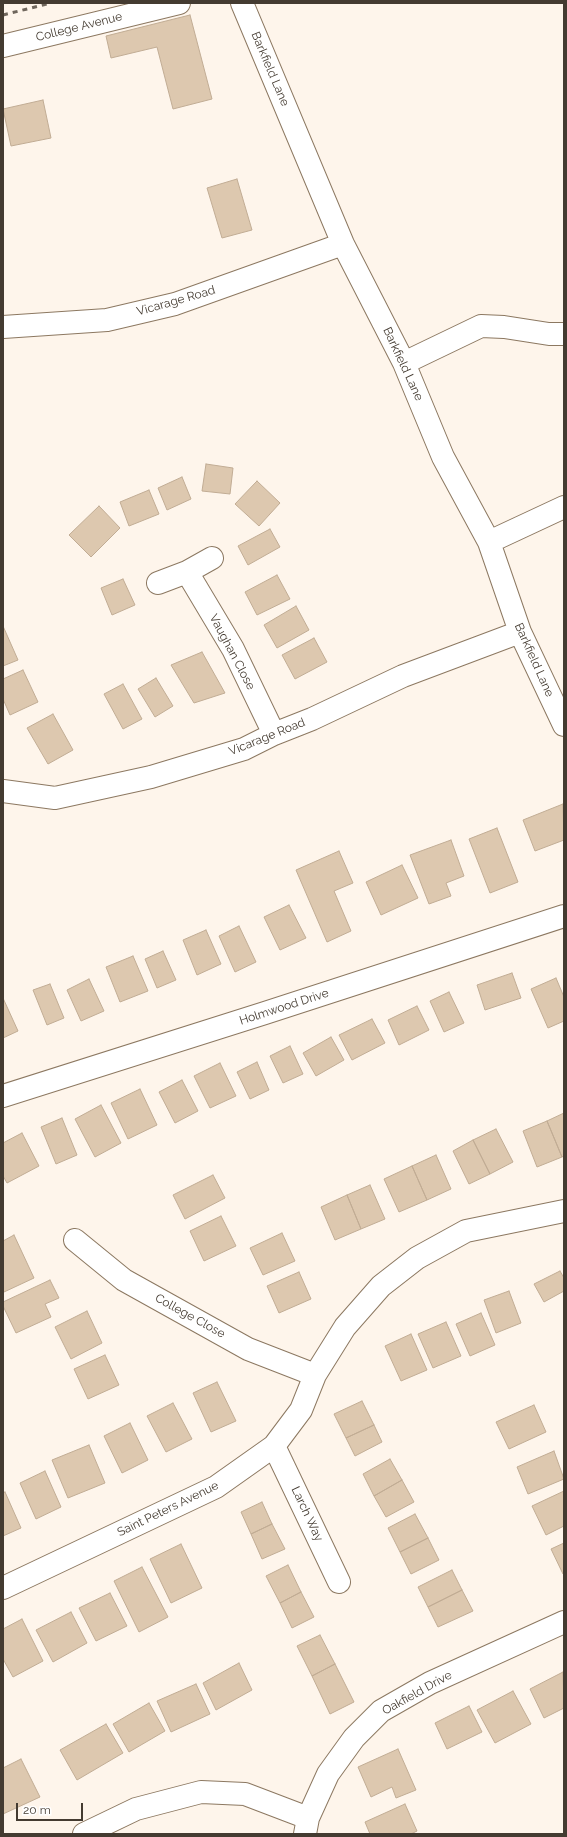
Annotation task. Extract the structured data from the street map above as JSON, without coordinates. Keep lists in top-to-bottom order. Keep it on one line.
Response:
{"streets":{"street":["College Avenue","Barkfield Lane","Vicarage Road","Vaughan Close","Holmwood Drive","College Close","Saint Peters Avenue","Larch Way","Oakfield Drive"]},"crossings":[["Barkfield Lane","Vicarage Road"],["Vicarage Road","Vaughan Close"],["College Close","Saint Peters Avenue"],["Saint Peters Avenue","Larch Way"]],"scale_bar":"20 m"}
